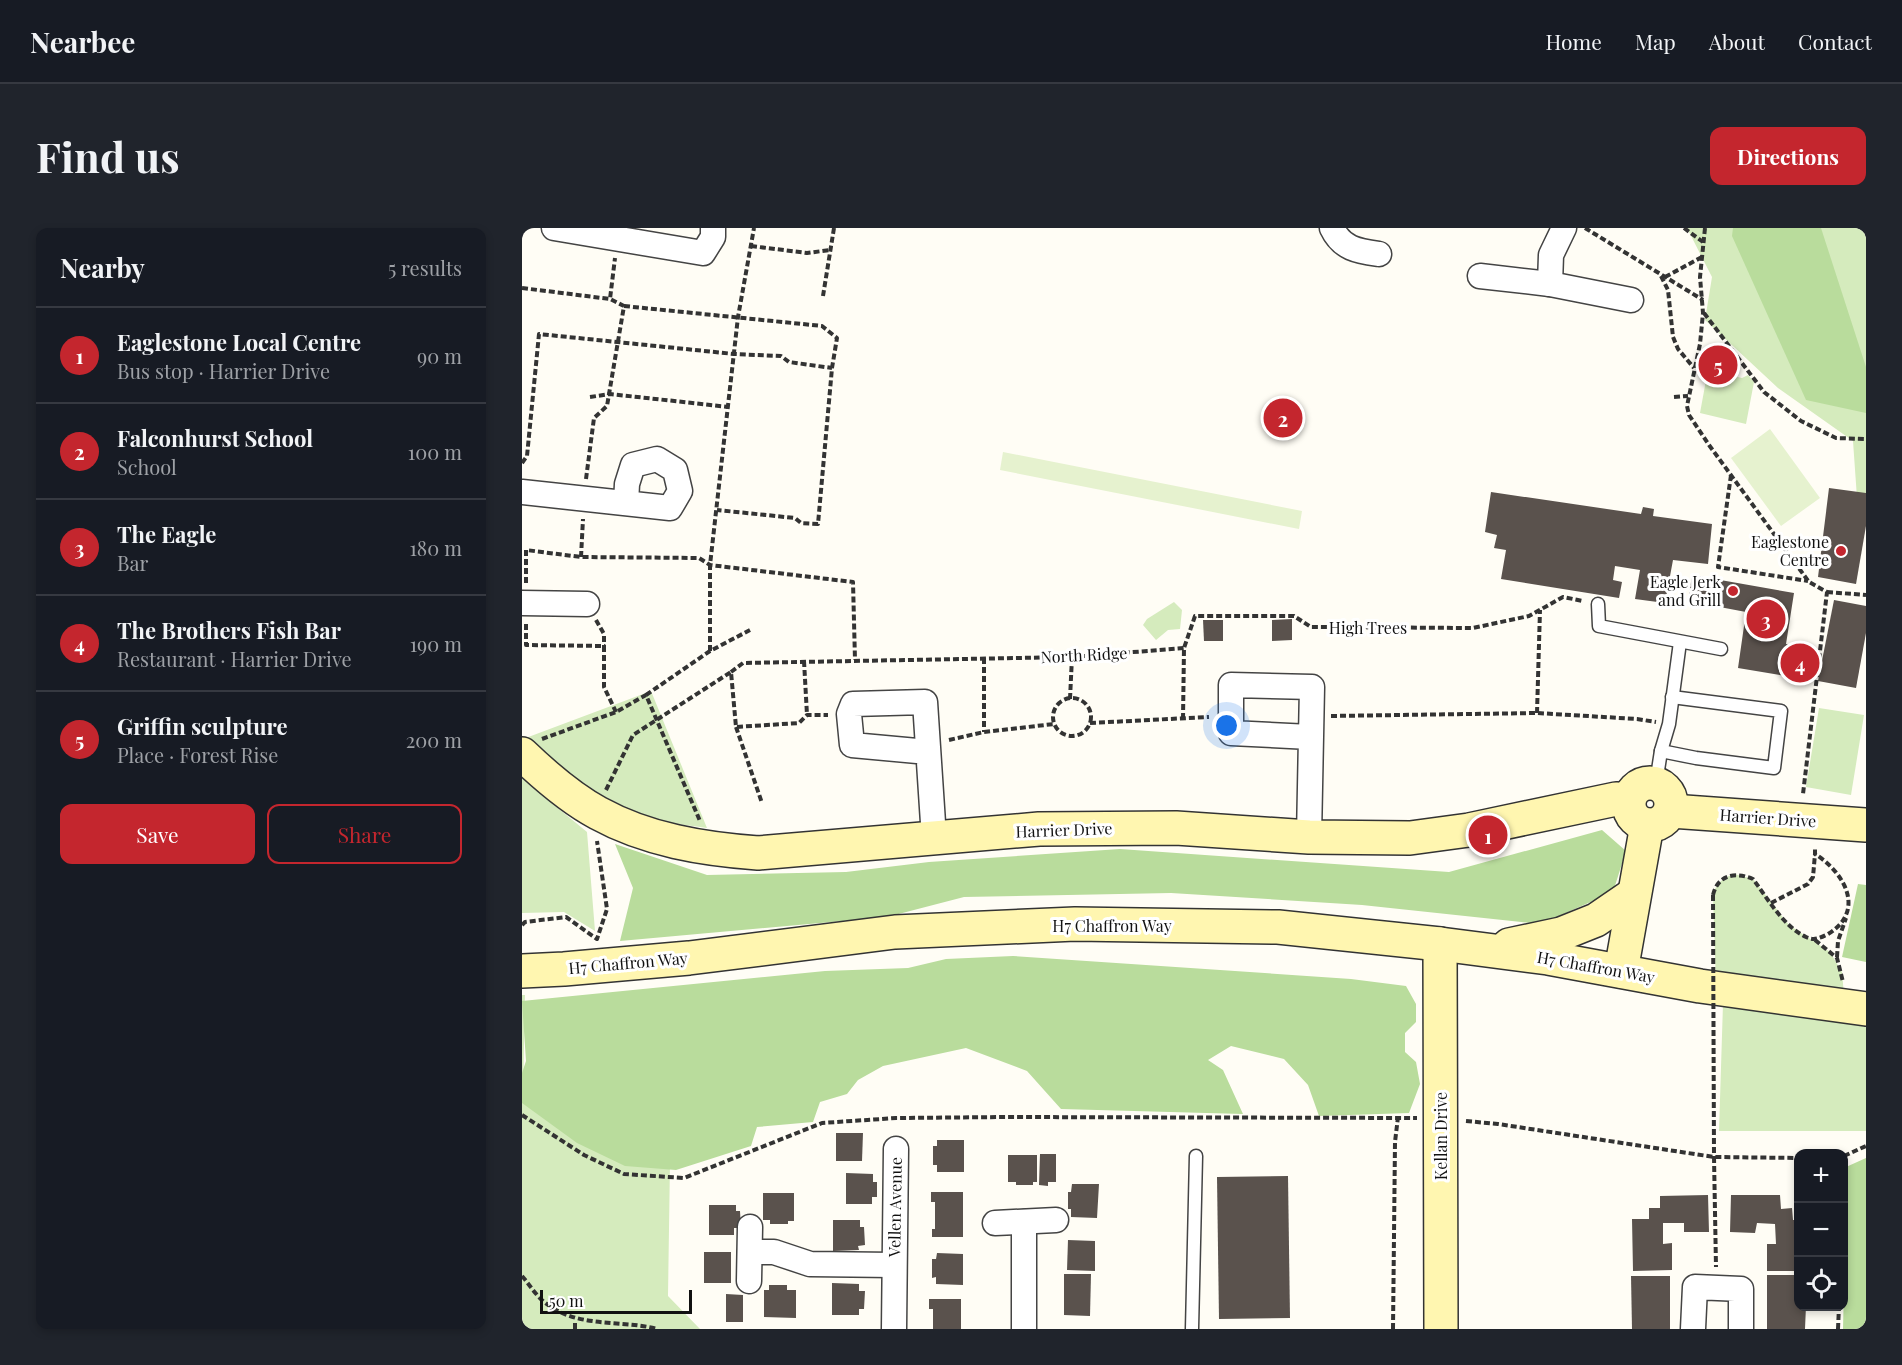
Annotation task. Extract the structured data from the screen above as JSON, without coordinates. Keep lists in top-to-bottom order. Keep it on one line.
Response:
{"streets":{"street":["Harrier Drive","H7 Chaffron Way","Kellan Drive","Vellen Avenue"],"path":["High Trees","North Ridge"]},"crossings":[["High Trees","North Ridge"],["North Ridge","Harrier Drive"],["H7 Chaffron Way","Kellan Drive"]],"places":["Eaglestone Centre","Eagle Jerk and Grill"],"scale_bar":"50 m","page":{"header":"Nearbee","nav":["Home","Map","About","Contact"],"buttons":["Directions",["Save","Share"]],"title":"Find us","heading":["Nearby","5 results"],"list":[{"mark":"1","name":"Eaglestone Local Centre","note":"Bus stop · Harrier Drive","value":"90 m"},{"mark":"2","name":"Falconhurst School","note":"School","value":"100 m"},{"mark":"3","name":"The Eagle","note":"Bar","value":"180 m"},{"mark":"4","name":"The Brothers Fish Bar","note":"Restaurant · Harrier Drive","value":"190 m"},{"mark":"5","name":"Griffin sculpture","note":"Place · Forest Rise","value":"200 m"}],"pins":["5","2","3","4","1"],"map_buttons":["+","−"],"scale":"50 m"}}
